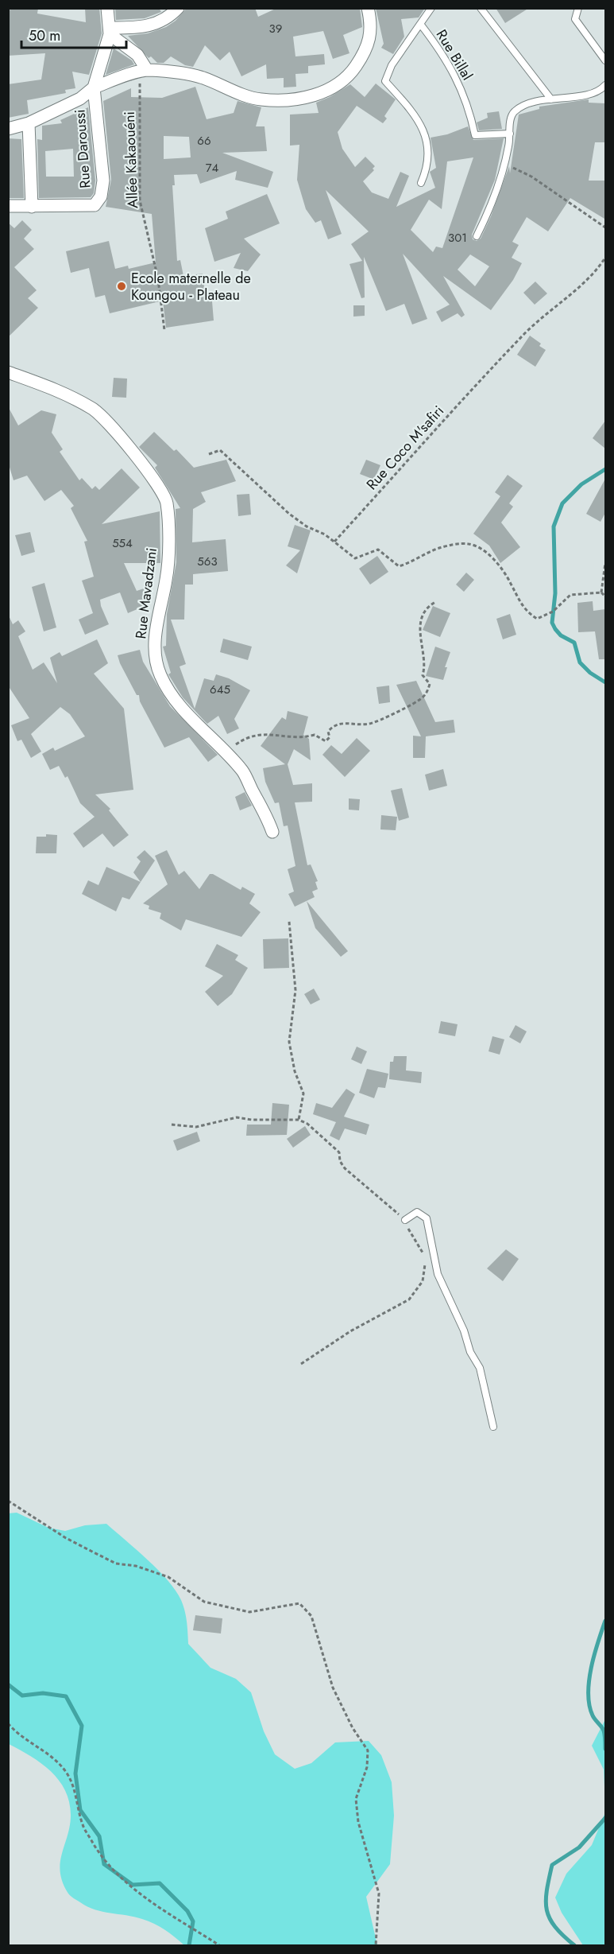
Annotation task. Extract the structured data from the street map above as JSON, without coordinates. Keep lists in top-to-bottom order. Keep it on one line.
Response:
{"streets":{"street":["Rue Daroussi","Rue Mavadzani"],"lane":["Rue Billal"],"path":["Allée Kakaouéni","Rue Coco M'safiri"]},"places":["Ecole maternelle de Koungou - Plateau"],"house_numbers":["39","66","74","301","554","563","645"],"scale_bar":"50 m"}
